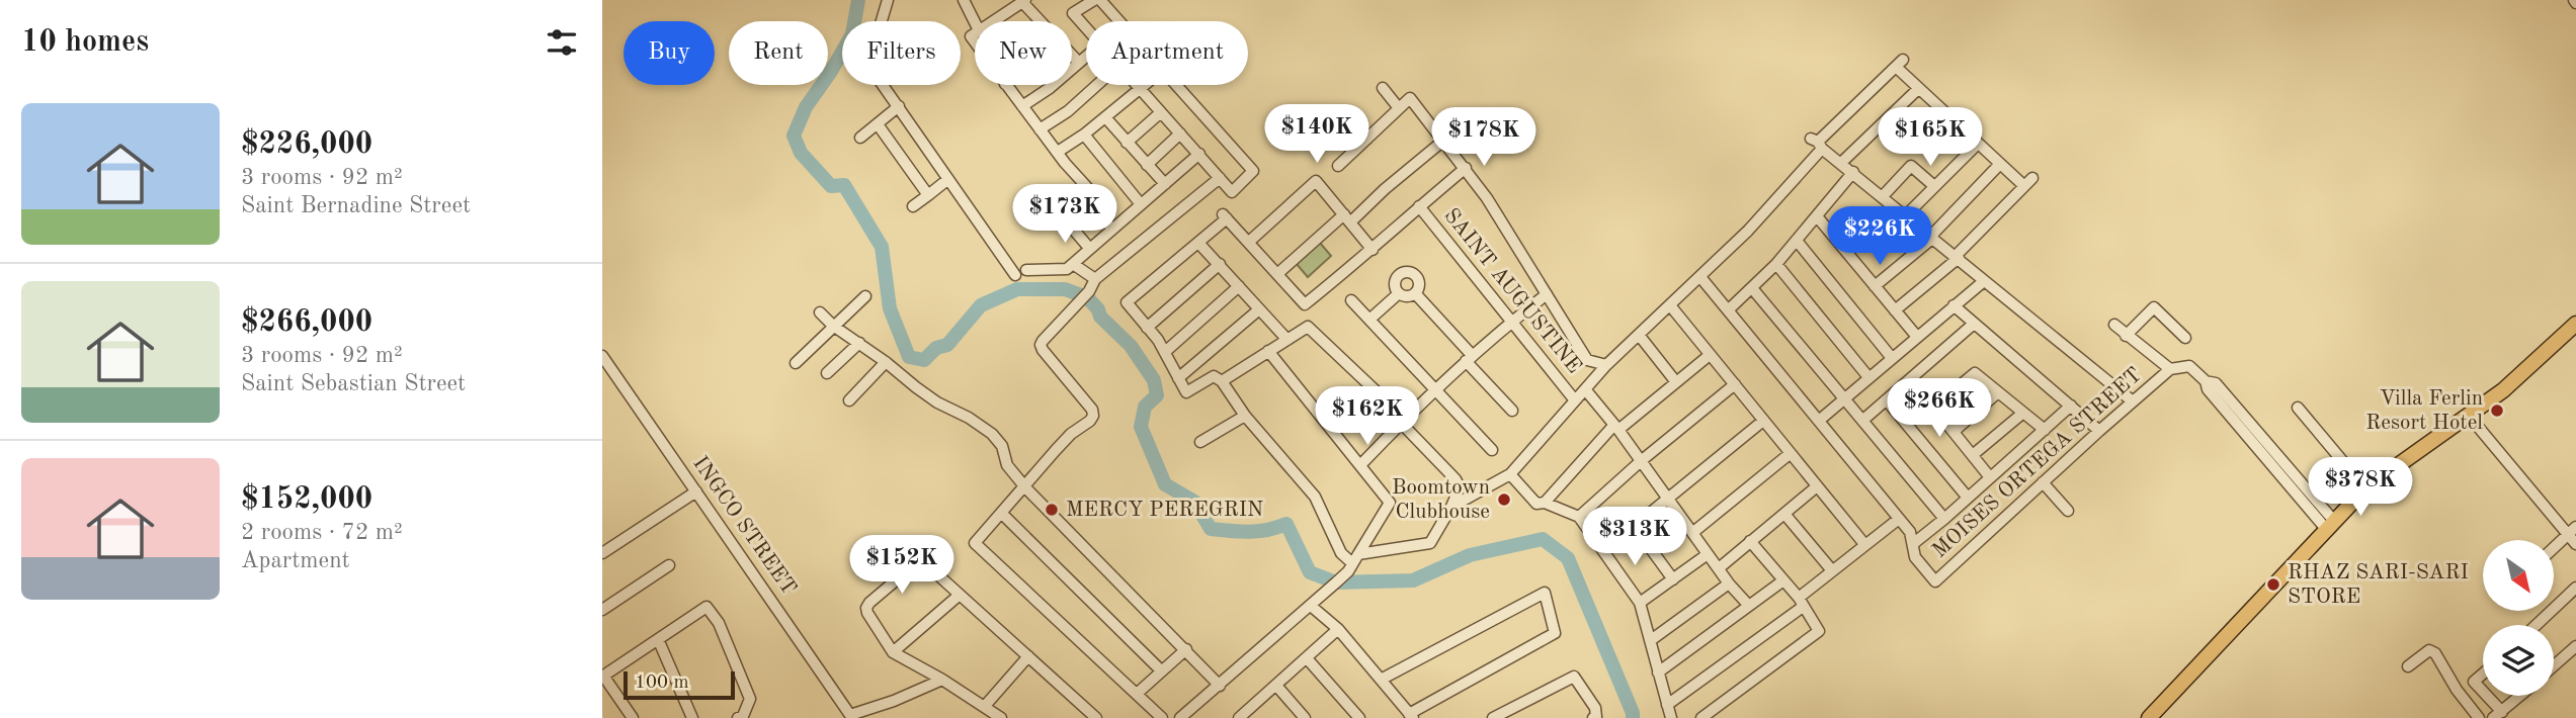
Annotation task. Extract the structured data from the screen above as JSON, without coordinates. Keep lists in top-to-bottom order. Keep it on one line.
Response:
{"streets":{"street":["SAINT AUGUSTINE","MOISES ORTEGA STREET","INGCO STREET"]},"places":["Villa Ferlin Resort Hotel","Boomtown Clubhouse","MERCY PEREGRIN","RHAZ SARI-SARI STORE"],"scale_bar":"100 m","north":"bottom right","page":{"heading":"10 homes","chip":["Buy","Rent","Filters","New","Apartment"],"list":[{"name":"$226,000","note":"3 rooms · 92 m² · Saint Bernadine Street"},{"name":"$266,000","note":"3 rooms · 92 m² · Saint Sebastian Street"},{"name":"$152,000","note":"2 rooms · 72 m² · Apartment"}],"price":["$140K","$178K","$165K","$173K","$226K","$266K","$162K","$378K","$313K","$152K"],"scale":"100 m"}}
